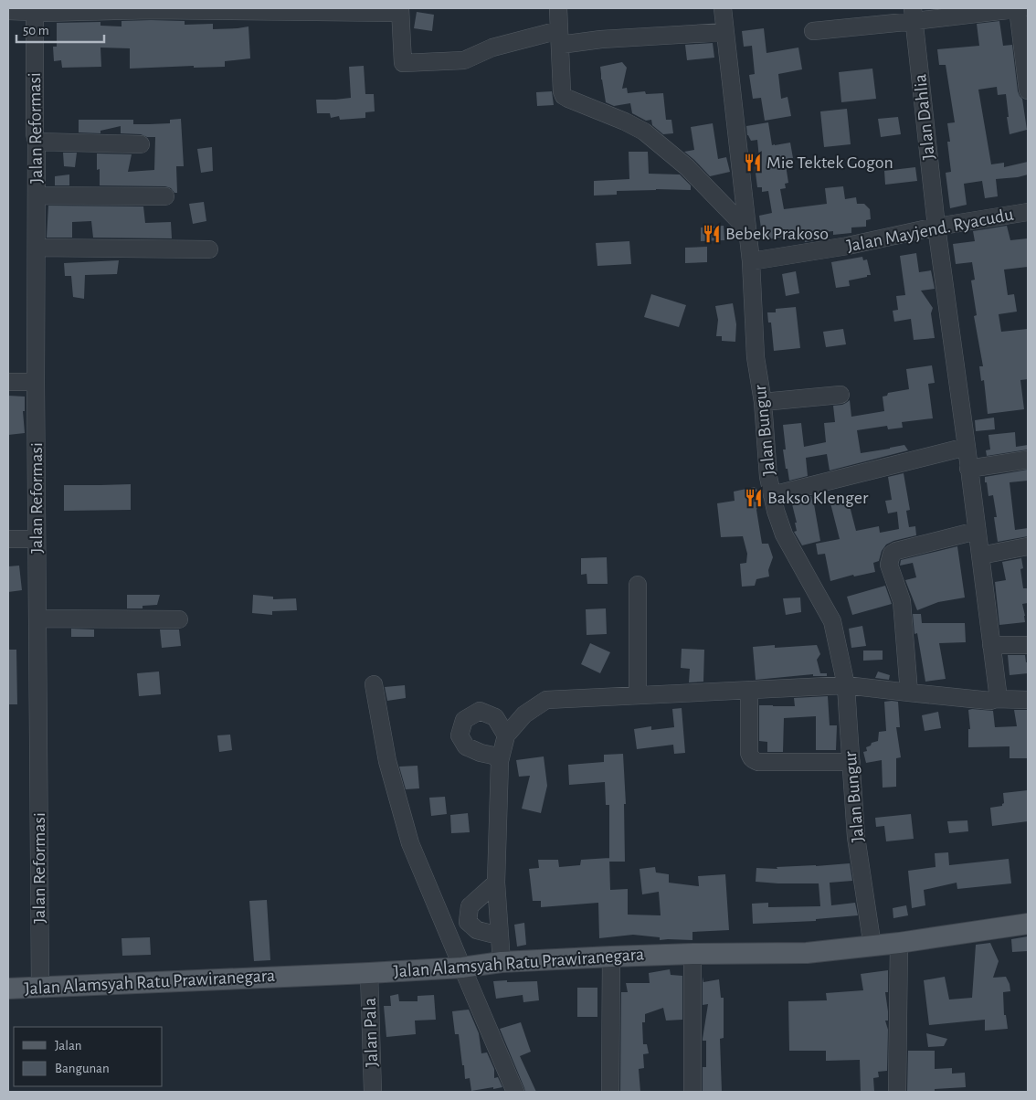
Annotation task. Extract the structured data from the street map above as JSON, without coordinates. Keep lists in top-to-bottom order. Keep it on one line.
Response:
{"streets":{"main road":["Jalan Alamsyah Ratu Prawiranegara"],"street":["Jalan Dahlia","Jalan Reformasi","Jalan Mayjend. Ryacudu","Jalan Bungur","Jalan Pala"]},"crossings":[["Jalan Dahlia","Jalan Mayjend. Ryacudu"],["Jalan Reformasi","Jalan Alamsyah Ratu Prawiranegara"],["Jalan Mayjend. Ryacudu","Jalan Bungur"],["Jalan Bungur","Jalan Alamsyah Ratu Prawiranegara"],["Jalan Alamsyah Ratu Prawiranegara","Jalan Pala"]],"places":{"restaurant":["Mie Tektek Gogon","Bebek Prakoso","Bakso Klenger"]},"legend":["Jalan","Bangunan"],"scale_bar":"50 m"}
